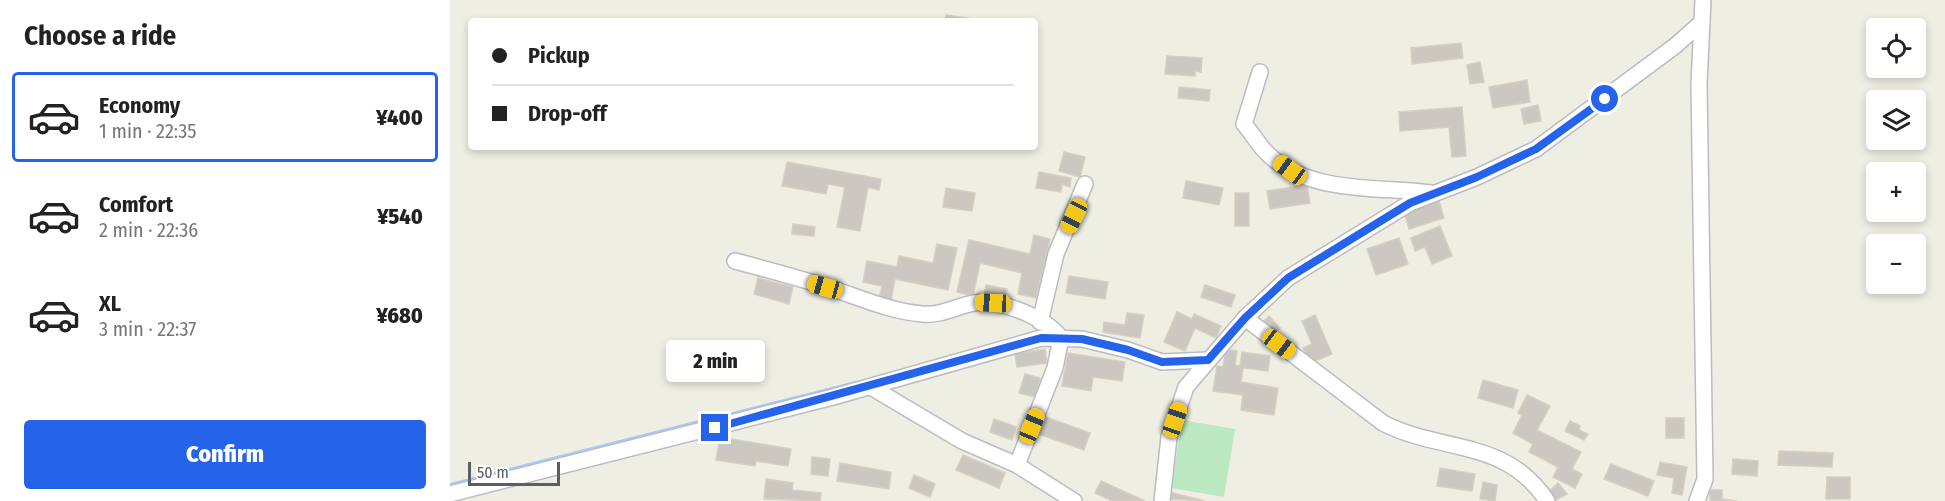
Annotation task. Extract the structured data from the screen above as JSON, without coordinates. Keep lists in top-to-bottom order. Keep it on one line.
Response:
{"scale_bar":"50 m","page":{"heading":"Choose a ride","map_buttons":["+","−"],"banner":["Pickup","Drop-off"],"list":[{"name":"Economy","note":"1 min · 22:35","value":"¥400"},{"name":"Comfort","note":"2 min · 22:36","value":"¥540"},{"name":"XL","note":"3 min · 22:37","value":"¥680"}],"bubble":"2 min","buttons":"Confirm","scale":"50 m"}}
